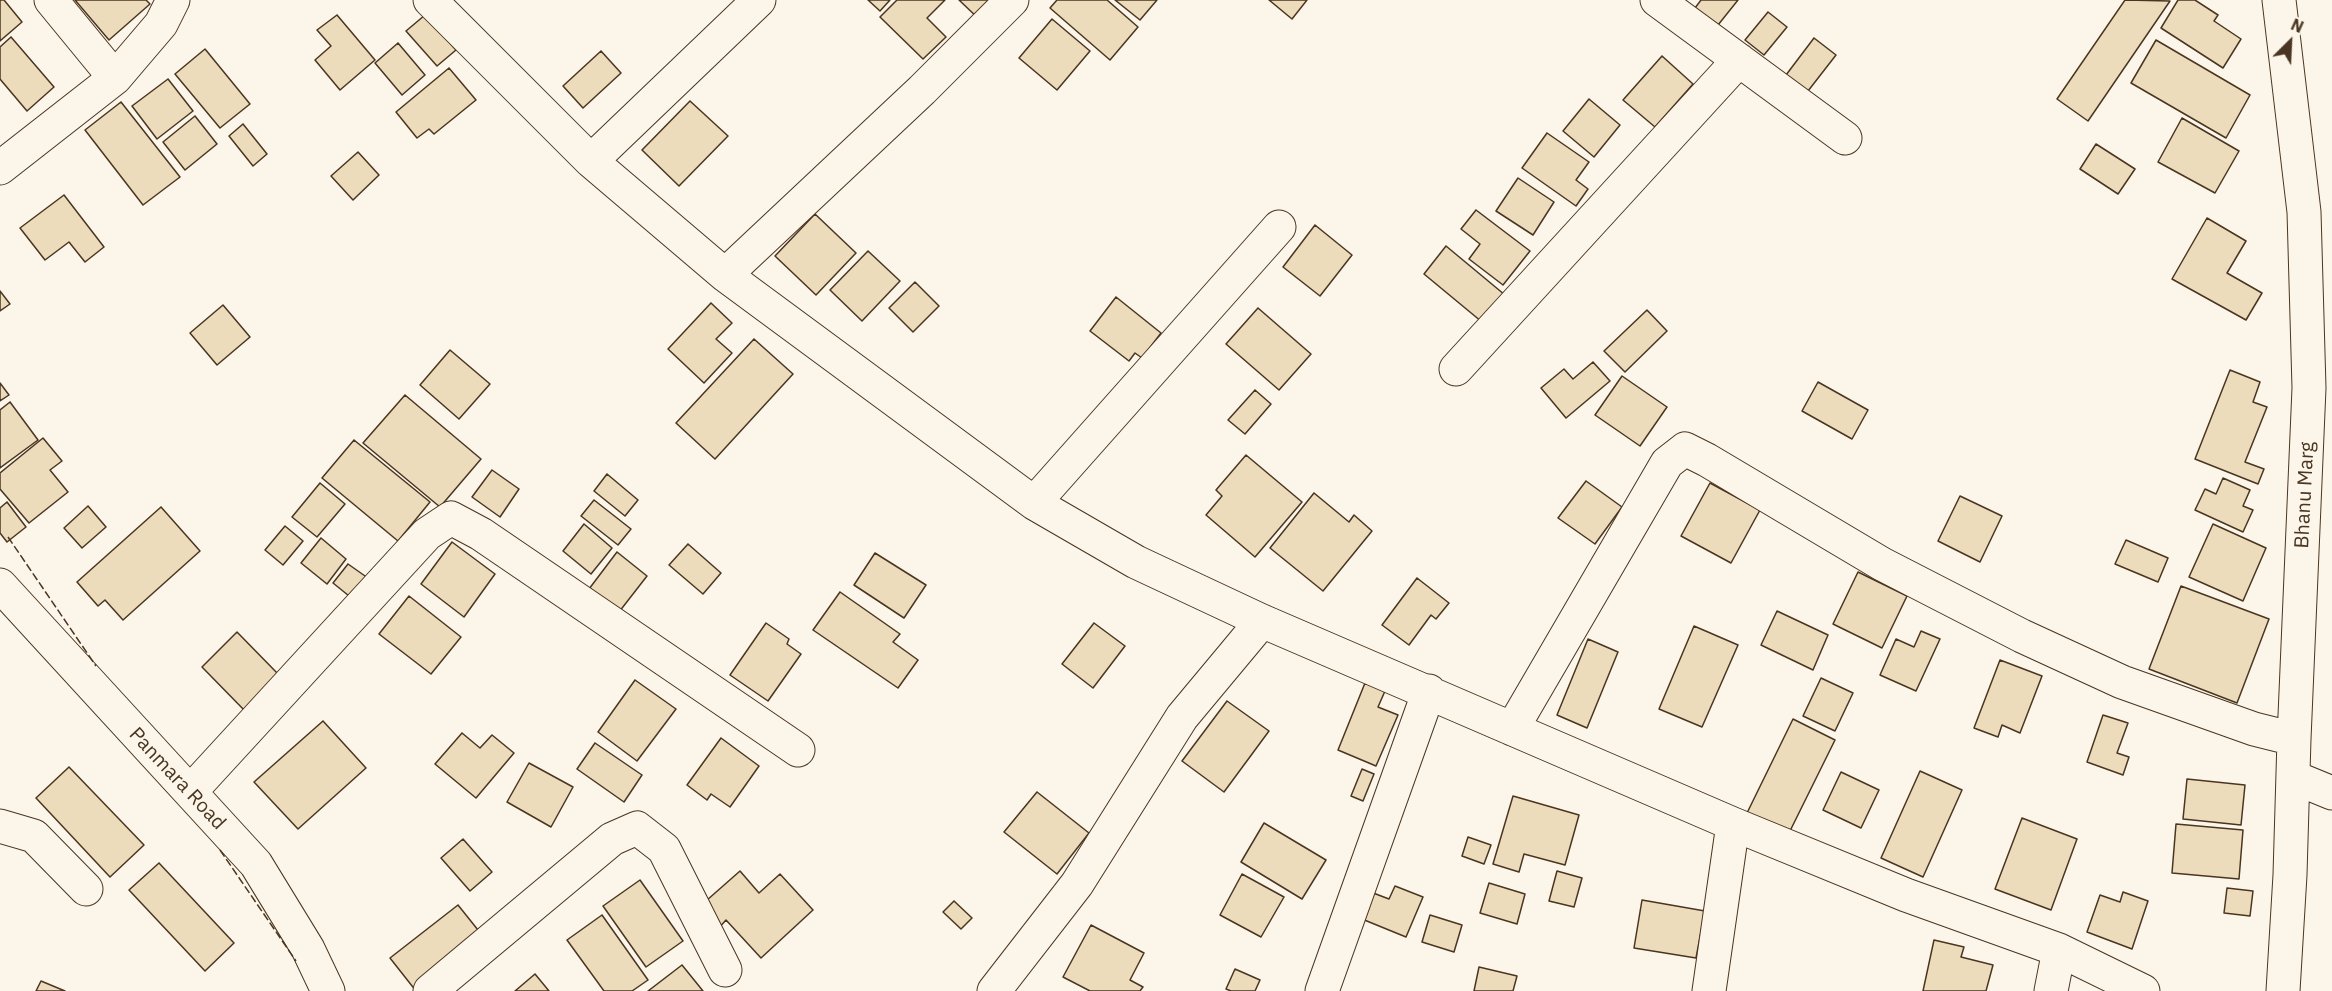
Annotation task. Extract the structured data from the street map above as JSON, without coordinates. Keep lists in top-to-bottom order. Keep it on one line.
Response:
{"streets":{"street":["Bhanu Marg","Panmara Road"]},"north":"top right"}
